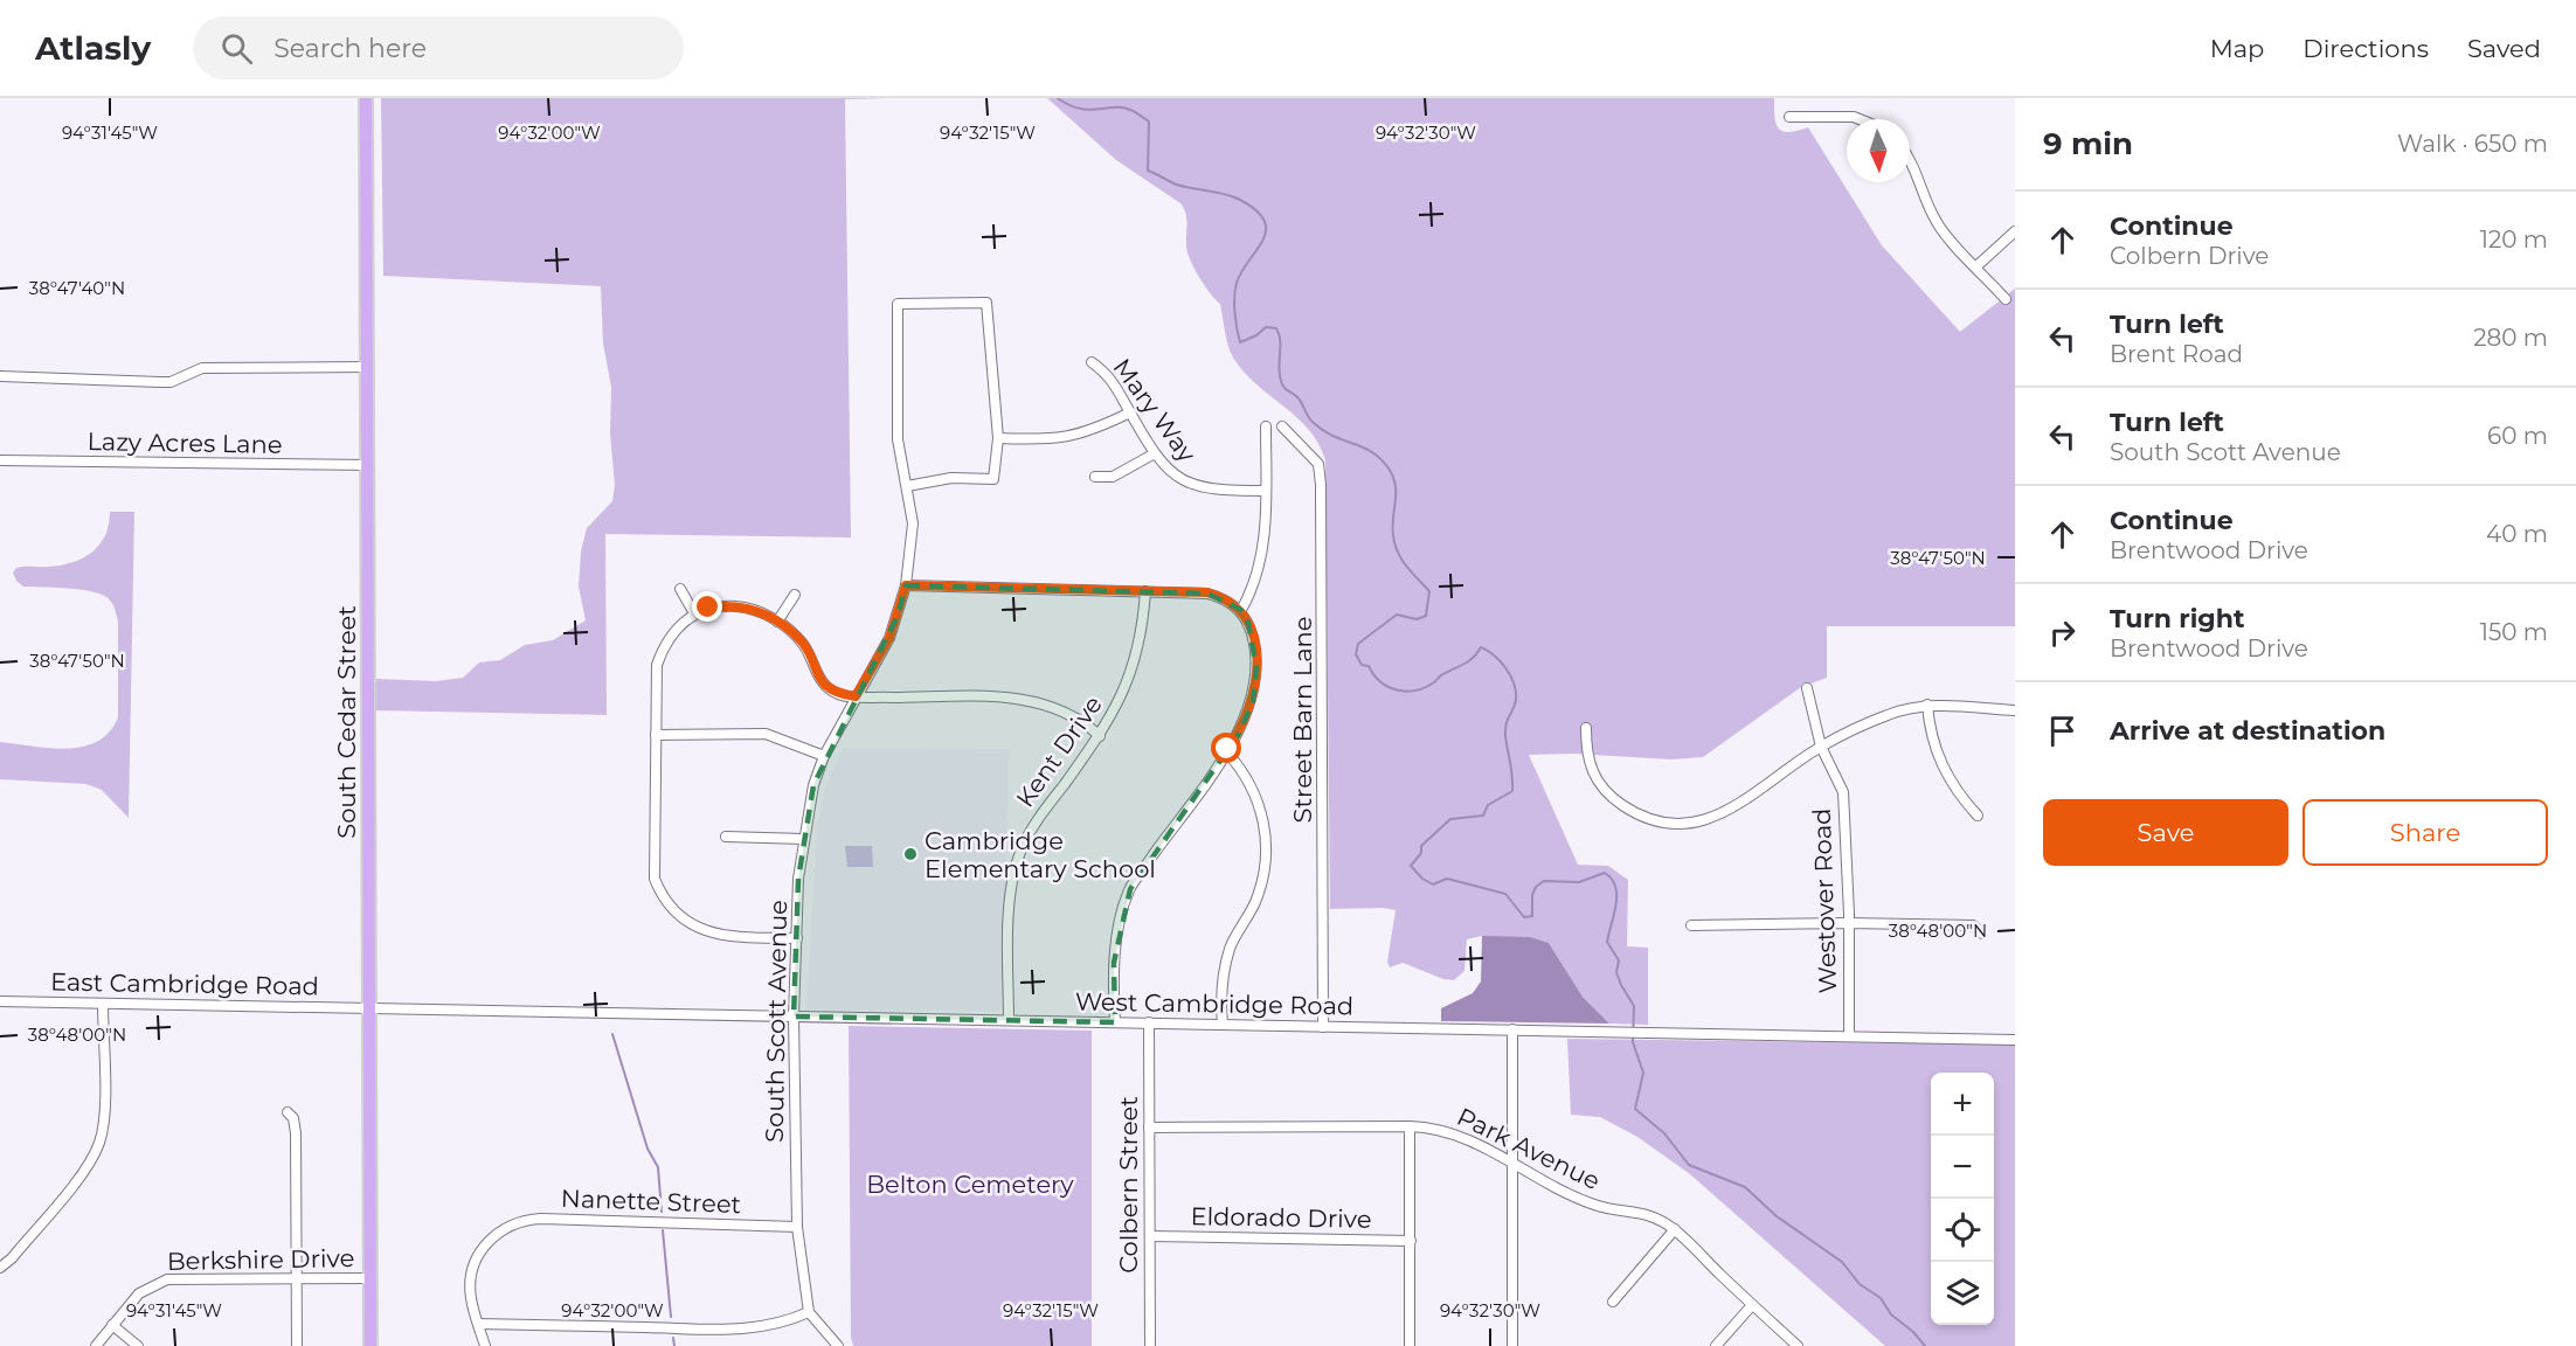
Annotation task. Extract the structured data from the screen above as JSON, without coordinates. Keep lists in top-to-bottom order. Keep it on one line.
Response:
{"streets":{"main road":["South Cedar Street"],"street":["Mary Way","Lazy Acres Lane","Street Barn Lane","Kent Drive","Westover Road","East Cambridge Road","West Cambridge Road","South Scott Avenue","Park Avenue","Colbern Street","Nanette Street","Eldorado Drive","Berkshire Drive"]},"crossings":[["Lazy Acres Lane","South Cedar Street"],["Street Barn Lane","West Cambridge Road"],["South Cedar Street","East Cambridge Road"],["South Cedar Street","West Cambridge Road"],["South Cedar Street","Berkshire Drive"],["Kent Drive","West Cambridge Road"],["Westover Road","West Cambridge Road"],["East Cambridge Road","West Cambridge Road"],["West Cambridge Road","South Scott Avenue"],["West Cambridge Road","Colbern Street"],["South Scott Avenue","Nanette Street"],["Park Avenue","Colbern Street"],["Colbern Street","Eldorado Drive"]],"parks":["Belton Cemetery"],"places":["Cambridge Elementary School"],"north":"bottom","page":{"header":"Atlasly","search":"Search here","nav":["Map","Directions","Saved"],"heading":["9 min","Walk · 650 m"],"list":[["Continue","Colbern Drive","120 m"],["Turn left","Brent Road","280 m"],["Turn left","South Scott Avenue","60 m"],["Continue","Brentwood Drive","40 m"],["Turn right","Brentwood Drive","150 m"],"Arrive at destination"],"buttons":["Save","Share"],"map_buttons":["+","−"]},"coordinates":["94°31'45\"W","94°32'00\"W","94°32'15\"W","94°32'30\"W","38°47'40\"N","38°47'50\"N","38°48'00\"N"]}
